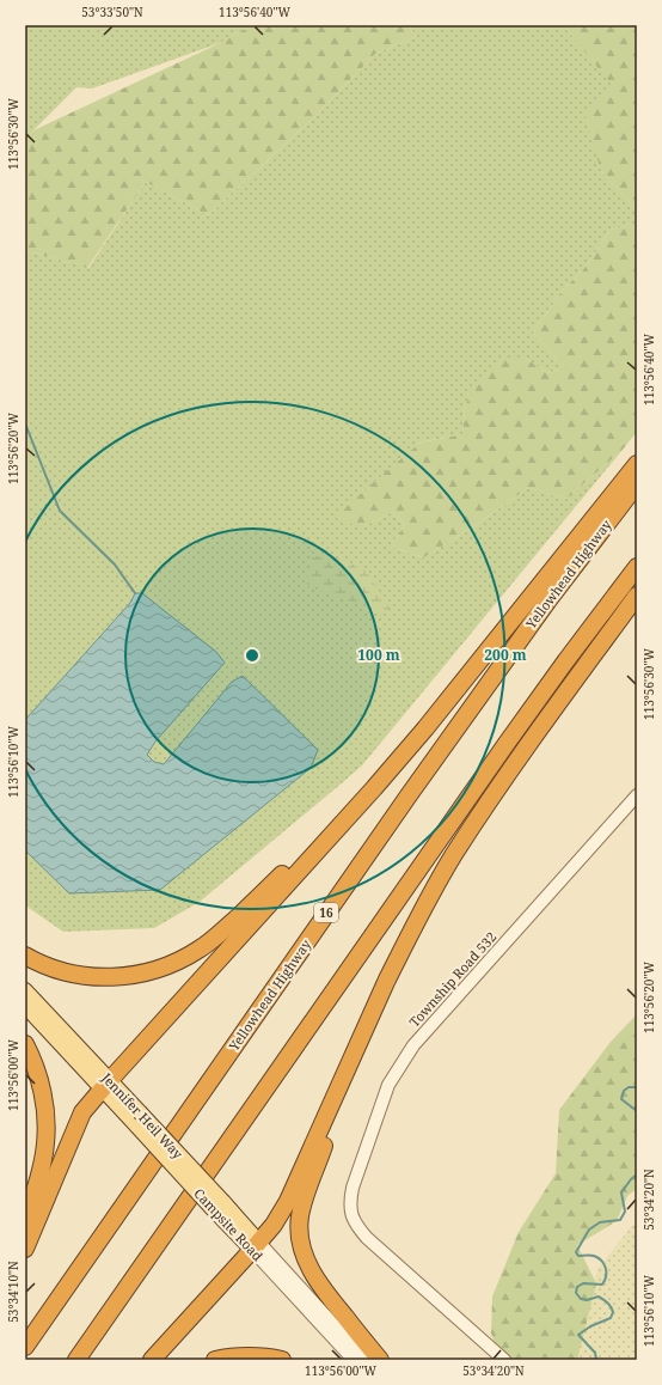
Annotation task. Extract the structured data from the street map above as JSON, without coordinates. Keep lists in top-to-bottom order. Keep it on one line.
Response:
{"streets":{"highway":["Yellowhead Highway","16"],"main road":["Jennifer Heil Way","Campsite Road"],"street":["Township Road 532"]},"crossings":[["Jennifer Heil Way","Campsite Road"]],"coordinates":["53°33'50\"N","113°56'40\"W","113°56'30\"W","113°56'20\"W","113°56'10\"W","113°56'00\"W","53°34'20\"N","53°34'10\"N"],"rings":["100 m","200 m"]}
